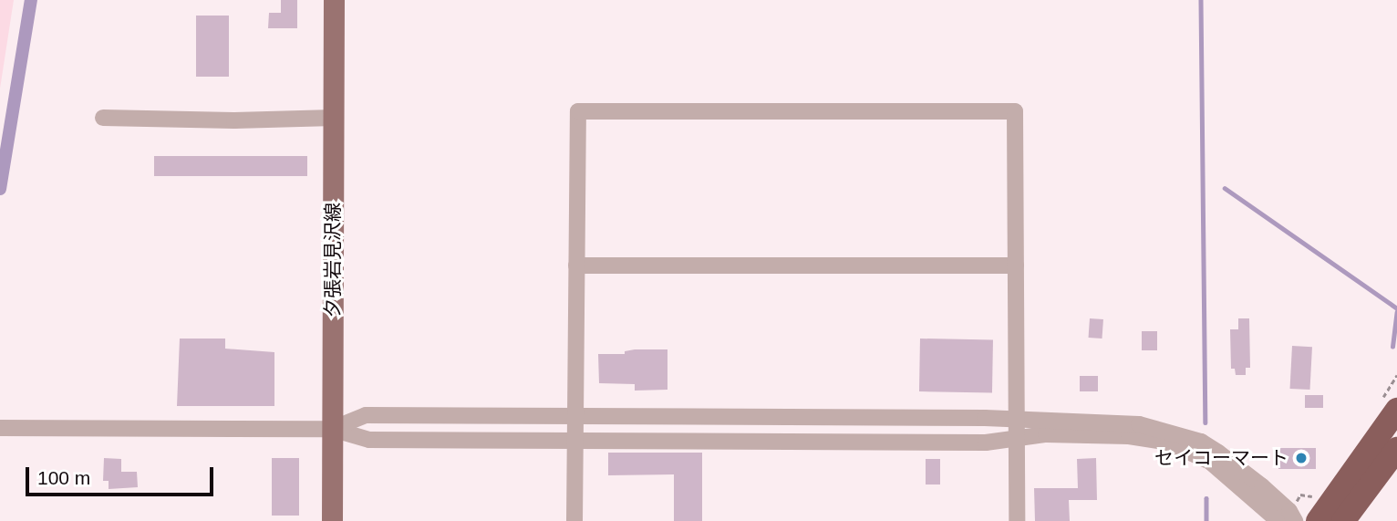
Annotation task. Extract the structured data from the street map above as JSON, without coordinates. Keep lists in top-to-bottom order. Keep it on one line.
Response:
{"streets":{"main road":["夕張岩見沢線"]},"places":["セイコーマート"],"scale_bar":"100 m"}
